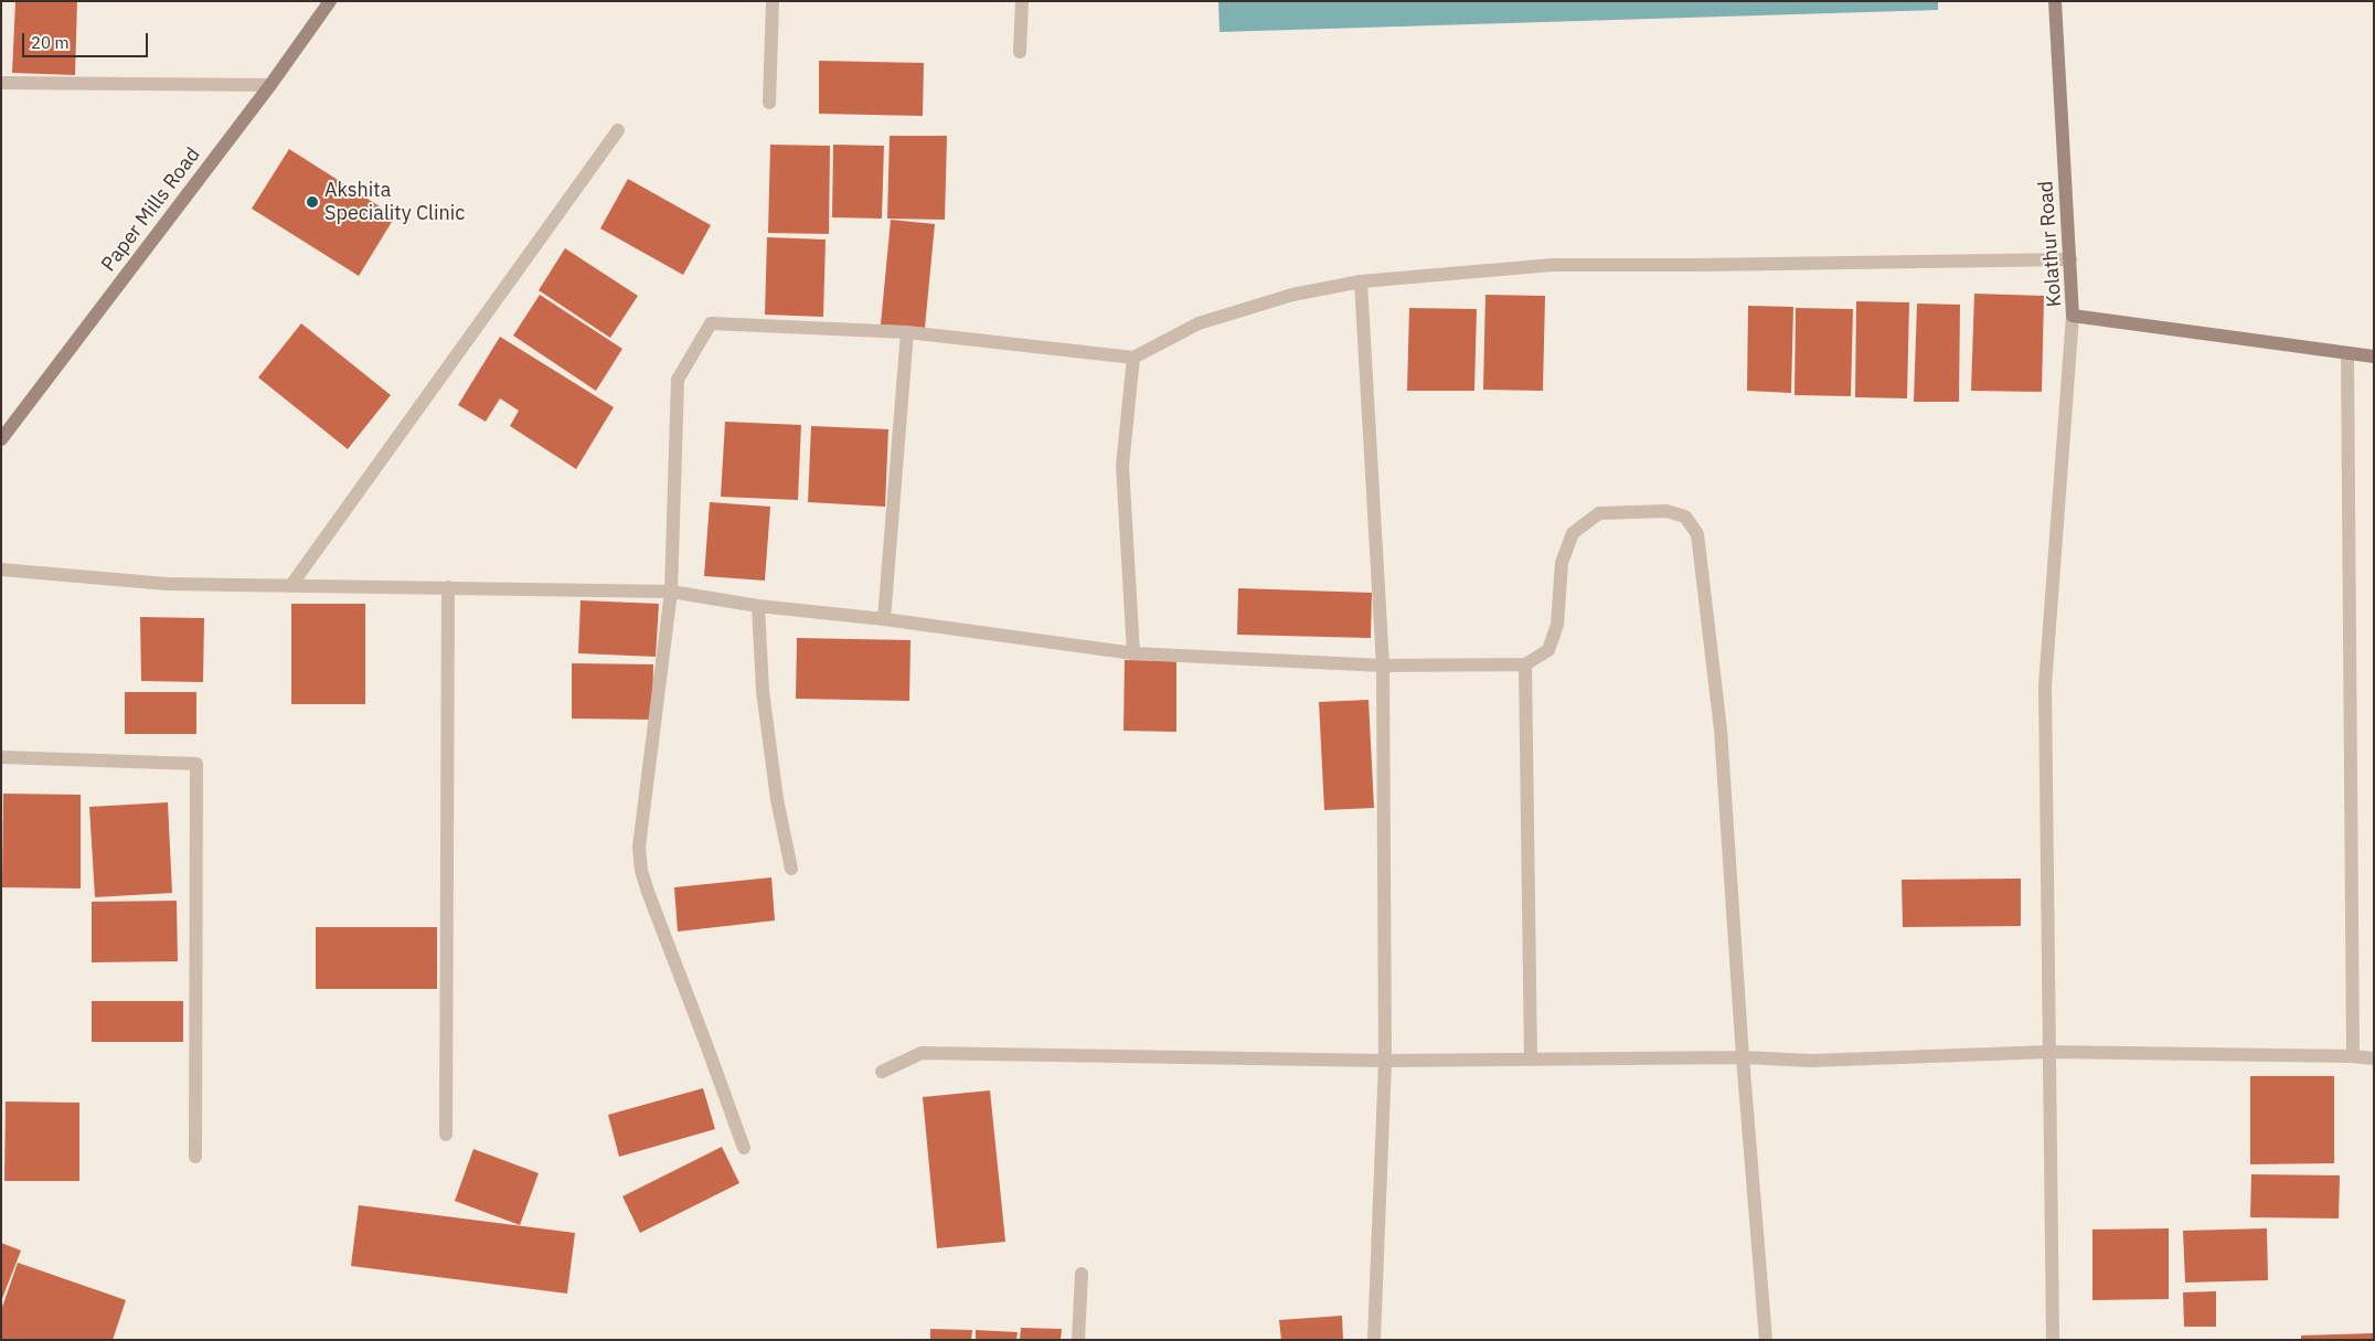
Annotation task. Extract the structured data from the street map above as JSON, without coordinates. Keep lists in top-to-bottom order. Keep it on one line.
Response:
{"streets":{"main road":["Paper Mills Road","Kolathur Road"]},"places":["Akshita Speciality Clinic"],"scale_bar":"20 m"}
